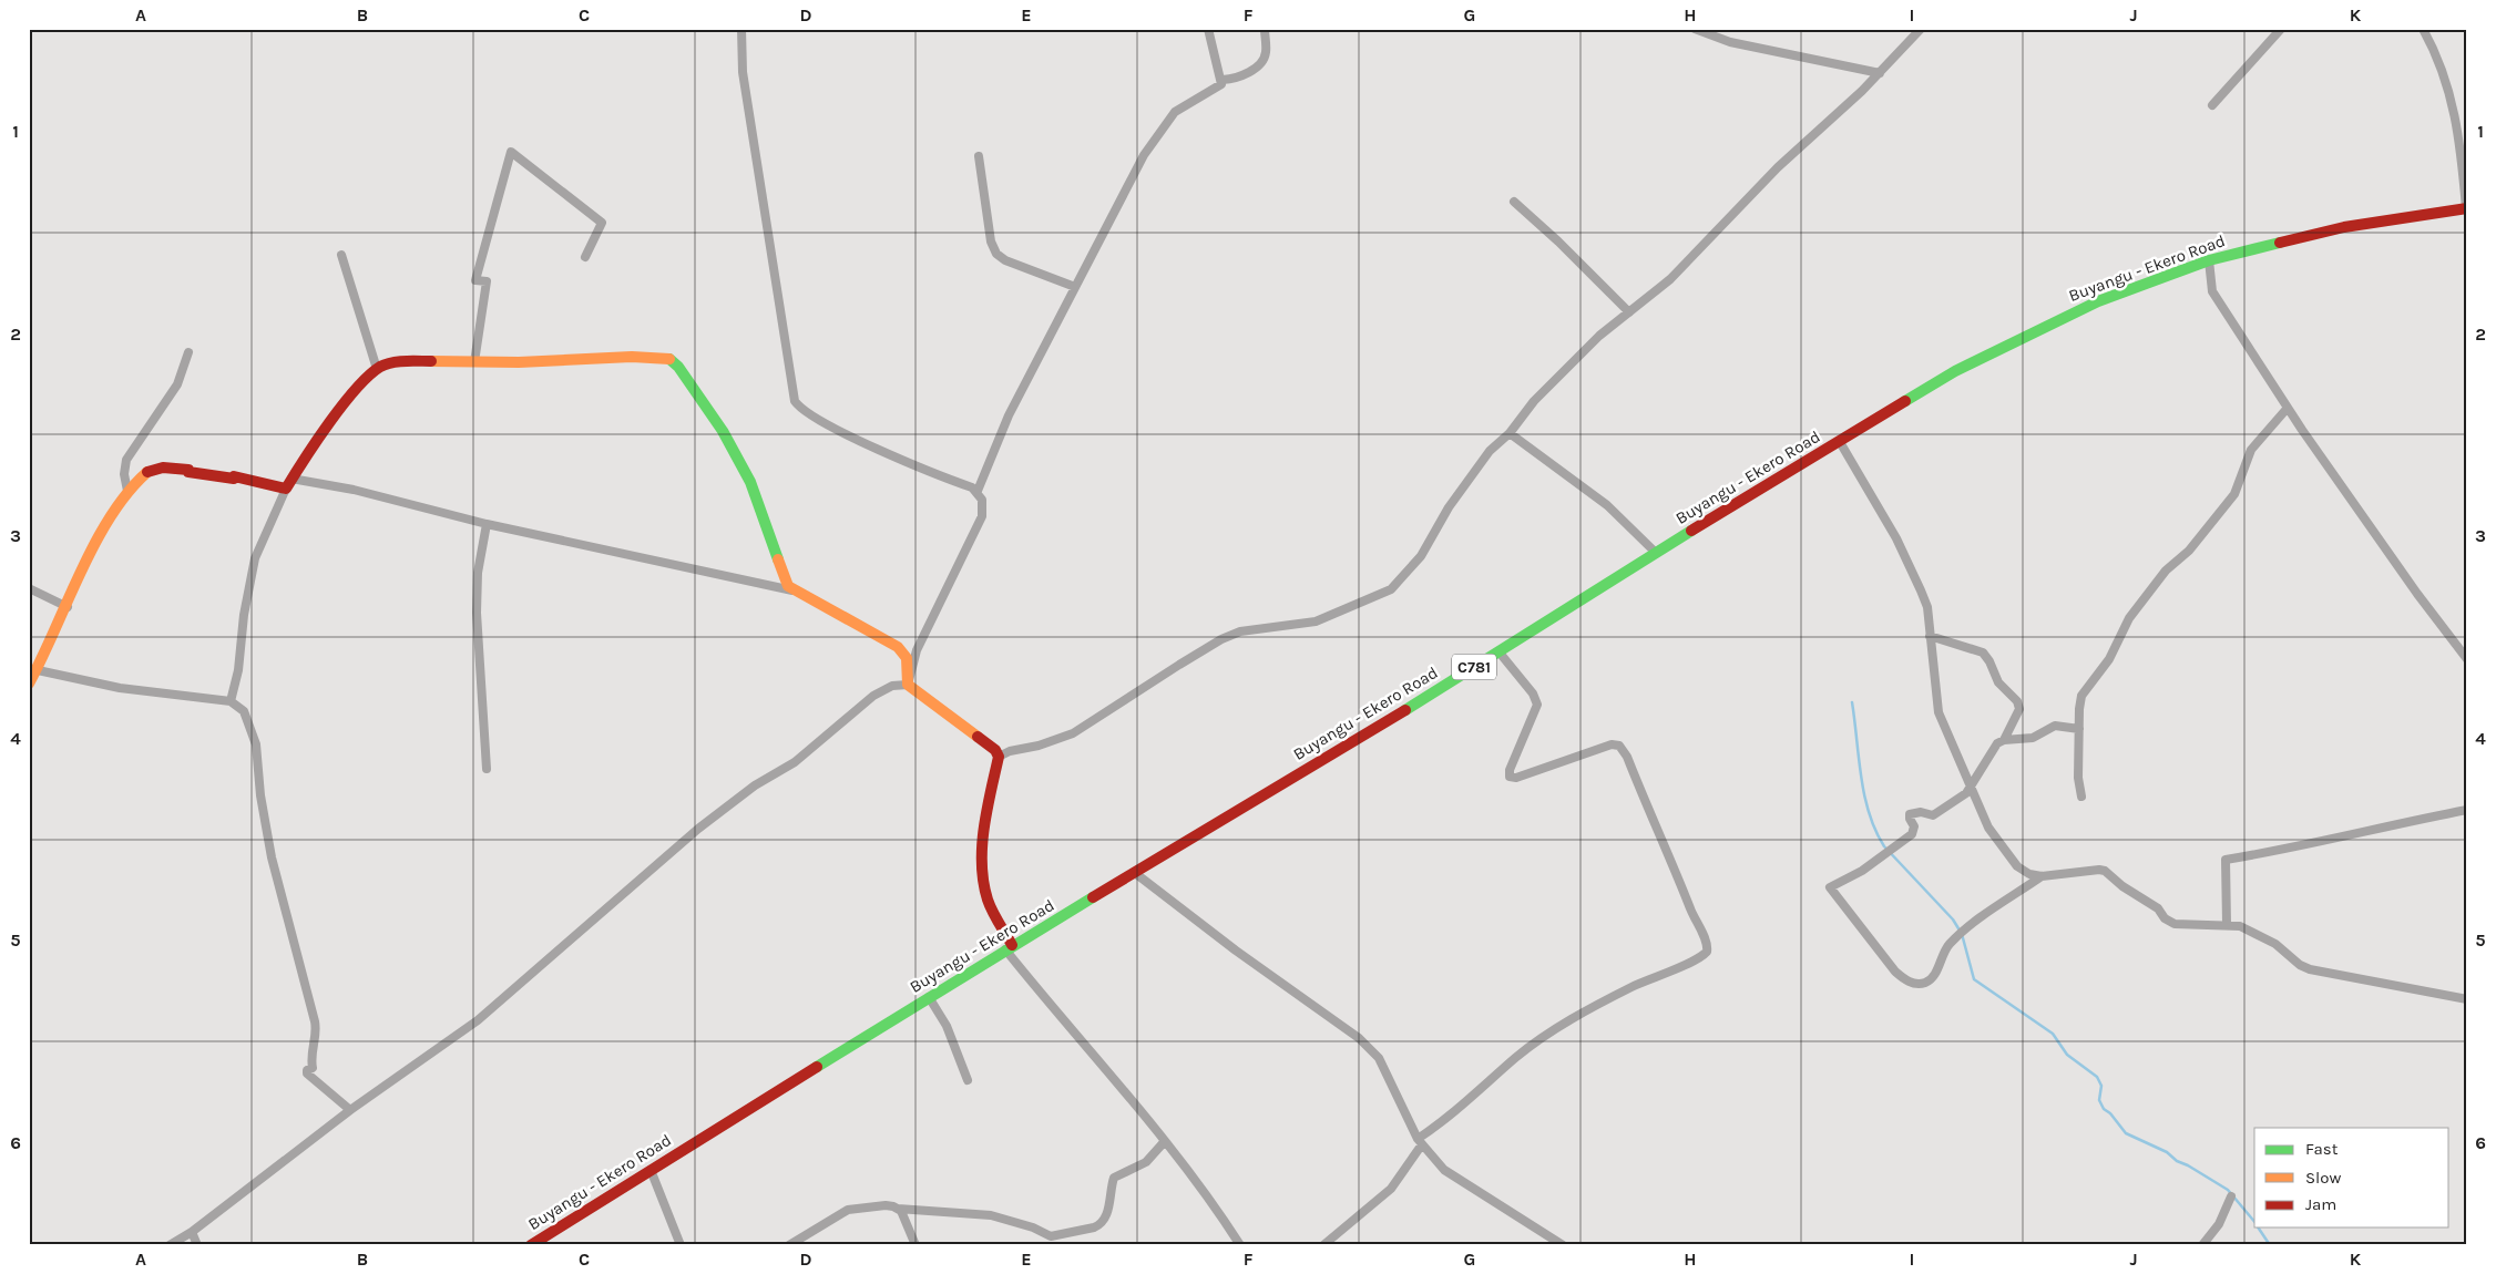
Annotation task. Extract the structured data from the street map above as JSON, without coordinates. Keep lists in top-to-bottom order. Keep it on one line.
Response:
{"streets":{"main road":["Buyangu - Ekero Road","C781"]},"legend":["Fast","Slow","Jam"],"grid":{"columns":["A","B","C","D","E","F","G","H","I","J","K"],"rows":["1","2","3","4","5","6"]}}
